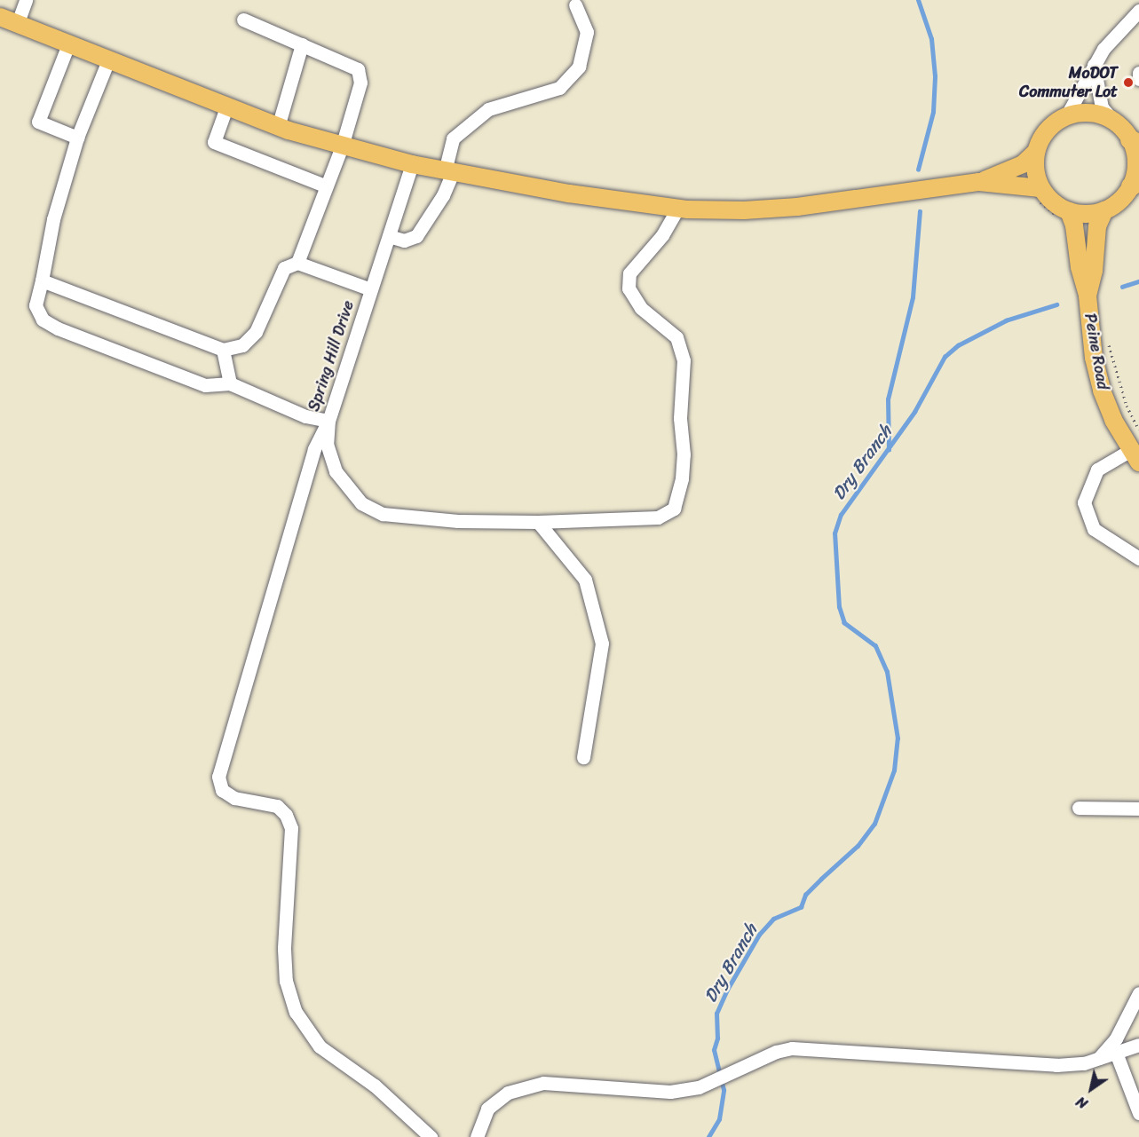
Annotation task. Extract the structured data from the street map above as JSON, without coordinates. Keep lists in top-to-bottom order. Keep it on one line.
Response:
{"streets":{"main road":["Peine Road"],"street":["Spring Hill Drive"]},"water":["Dry Branch"],"places":["MoDOT Commuter Lot"],"north":"bottom left"}
